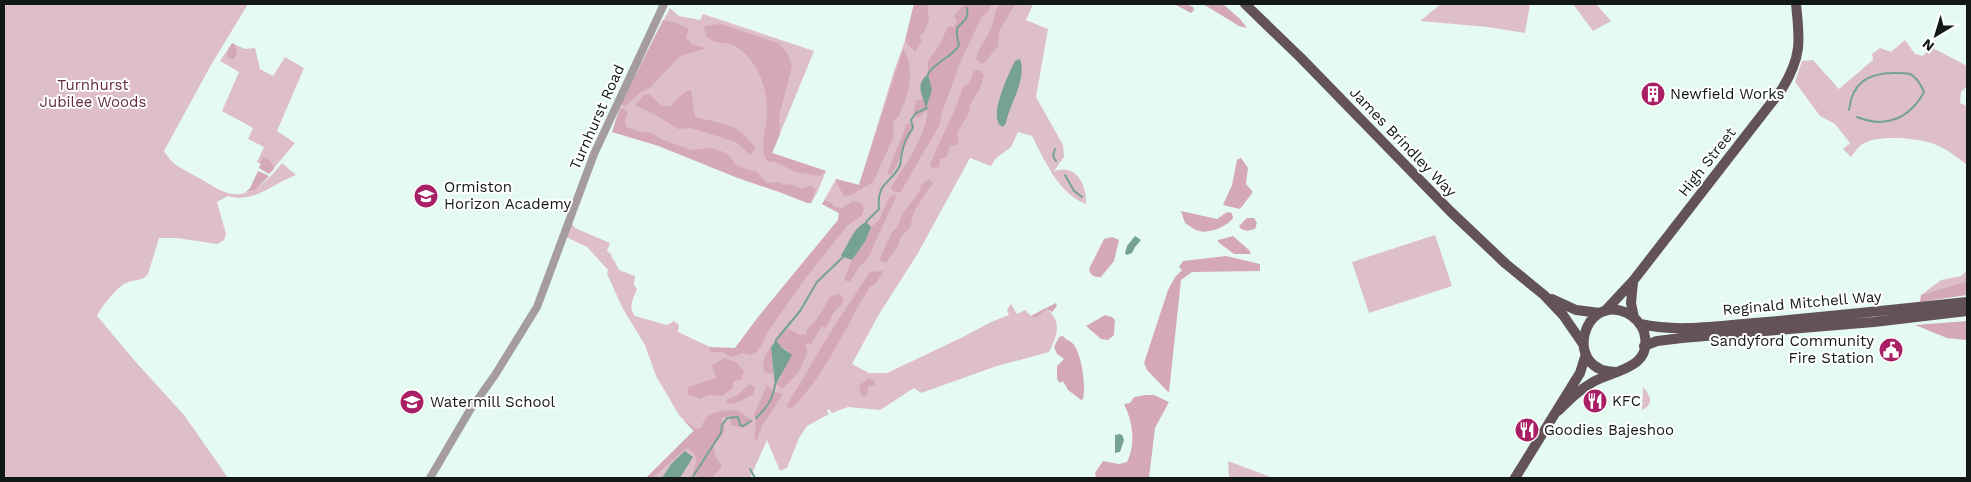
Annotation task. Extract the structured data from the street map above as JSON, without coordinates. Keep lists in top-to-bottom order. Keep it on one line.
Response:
{"streets":{"main road":["James Brindley Way","High Street","Reginald Mitchell Way"],"street":["Turnhurst Road"]},"crossings":[["James Brindley Way","High Street"],["James Brindley Way","Reginald Mitchell Way"],["High Street","Reginald Mitchell Way"]],"parks":["Turnhurst Jubilee Woods"],"places":{"building":["Newfield Works"],"school or university":["Ormiston Horizon Academy","Watermill School"],"public building":["Sandyford Community Fire Station"],"restaurant":["KFC","Goodies Bajeshoo"]},"north":"bottom left"}
